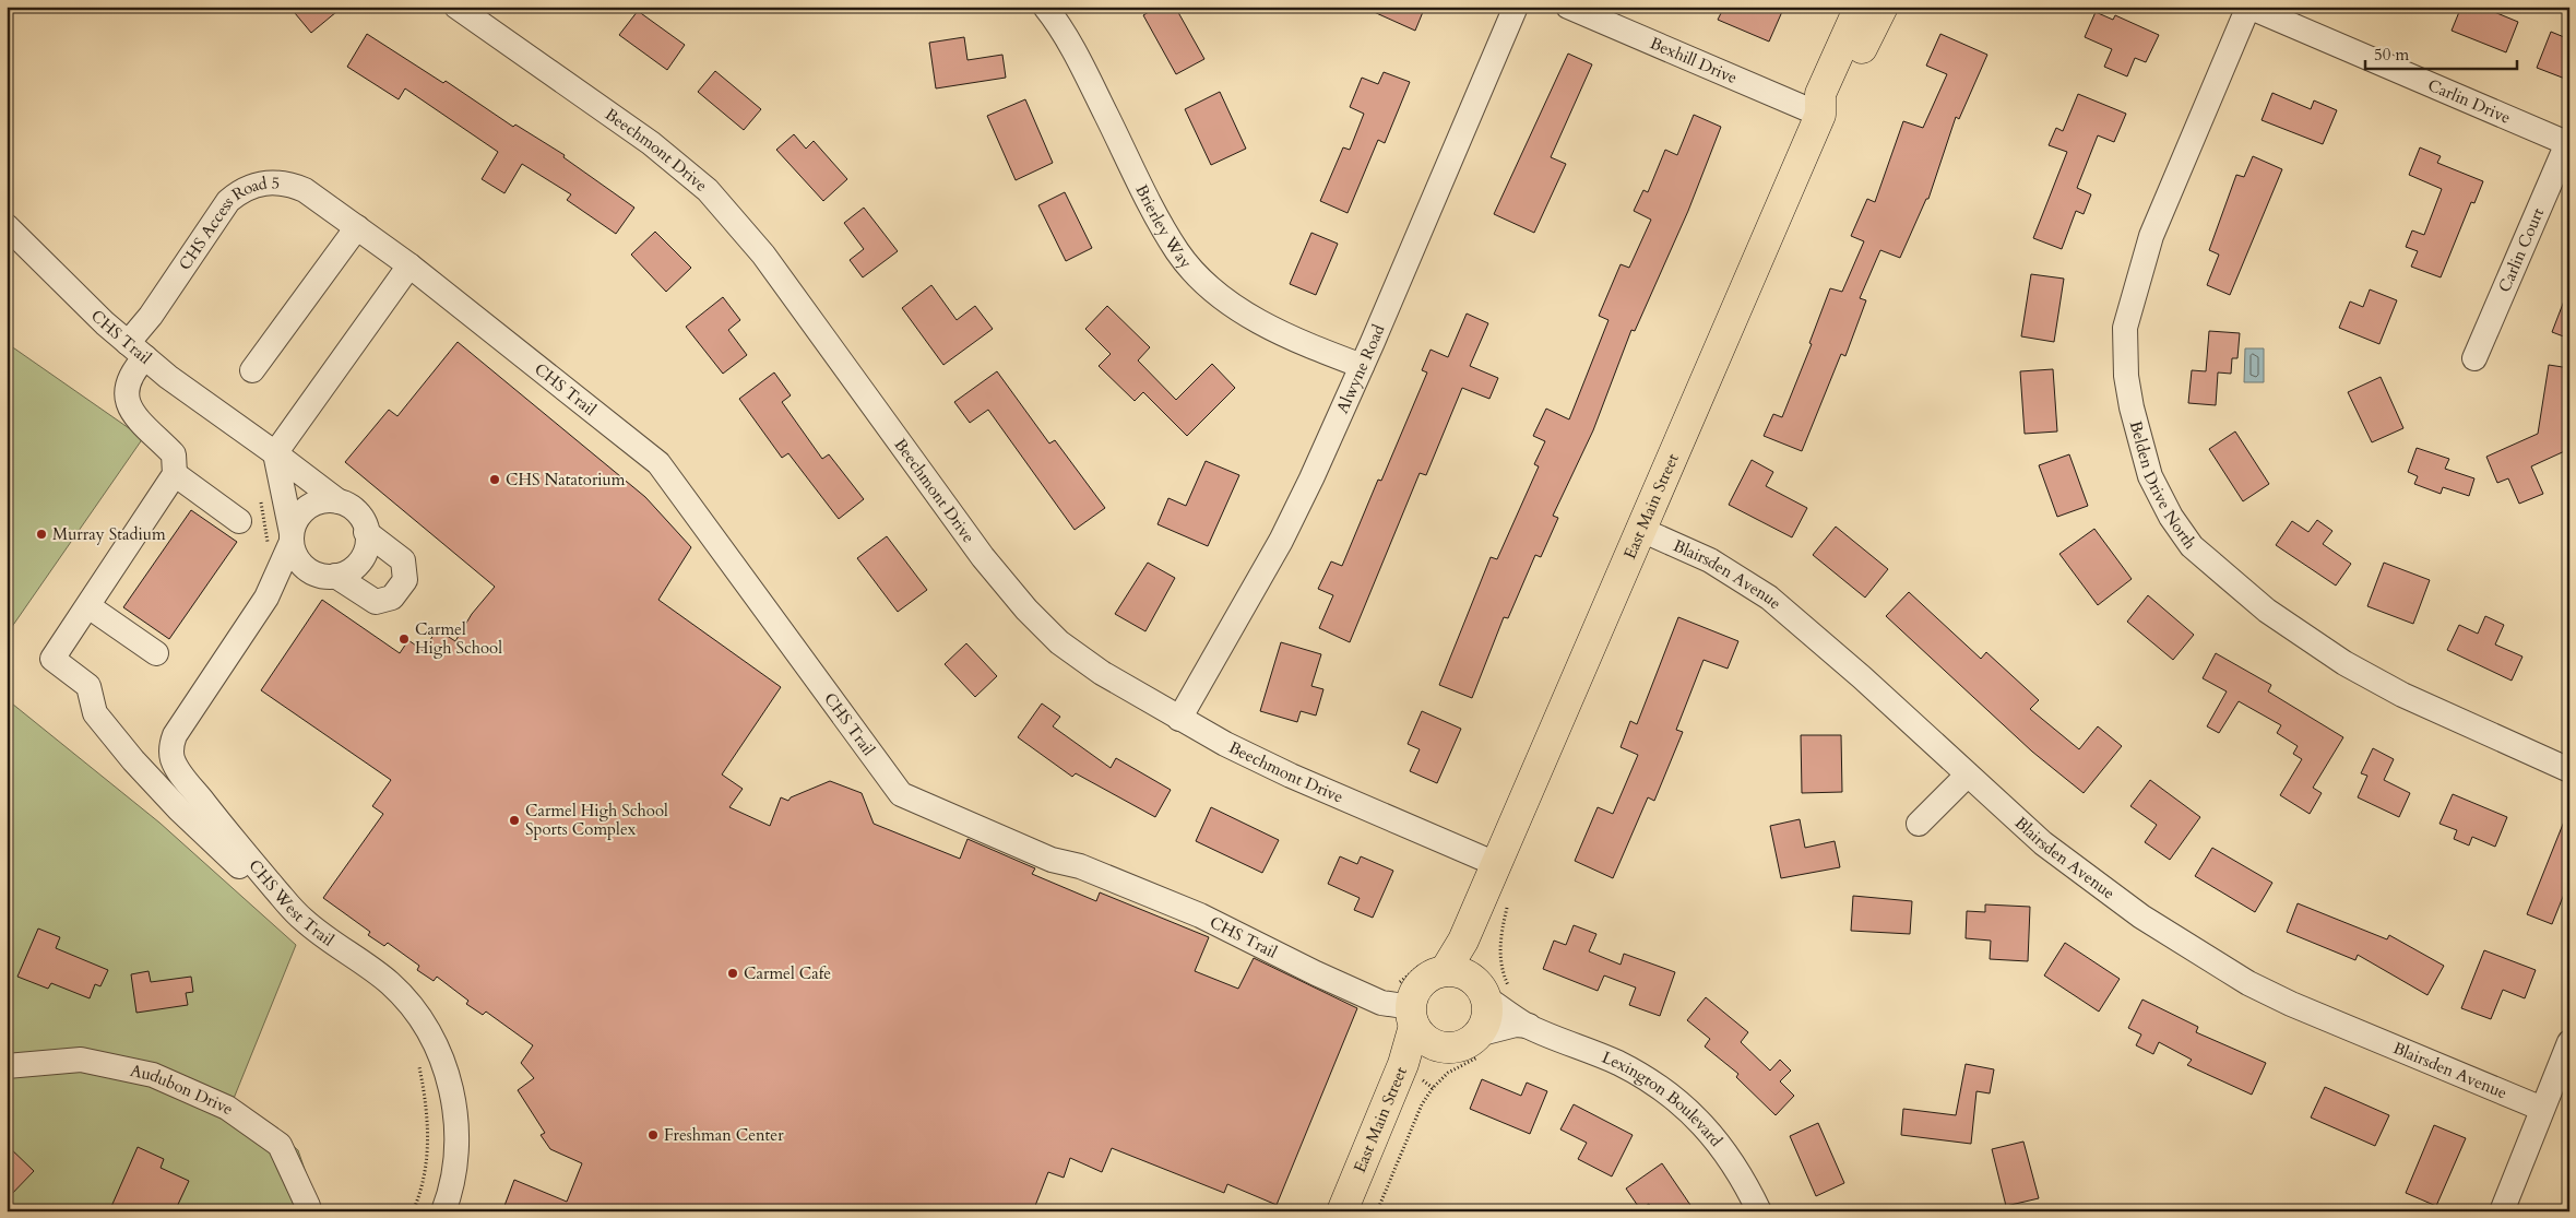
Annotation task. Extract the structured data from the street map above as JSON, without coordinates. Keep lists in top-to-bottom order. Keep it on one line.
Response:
{"streets":{"main road":["East Main Street"],"street":["Bexhill Drive","Carlin Drive","Beechmont Drive","Brierley Way","CHS Access Road 5","Carlin Court","CHS Trail","Alwyne Road","Belden Drive North","Blairsden Avenue","CHS West Trail","Audubon Drive","Lexington Boulevard"]},"crossings":[["Bexhill Drive","East Main Street"],["Carlin Drive","Carlin Court"],["Carlin Drive","Belden Drive North"],["Beechmont Drive","Alwyne Road"],["Beechmont Drive","East Main Street"],["Brierley Way","Alwyne Road"],["CHS Access Road 5","CHS Trail"],["CHS Trail","East Main Street"],["CHS Trail","CHS West Trail"],["CHS Trail","Lexington Boulevard"],["East Main Street","Blairsden Avenue"],["East Main Street","Lexington Boulevard"]],"places":["CHS Natatorium","Murray Stadium","Carmel High School","Carmel High School Sports Complex","Carmel Cafe","Freshman Center"],"scale_bar":"50 m"}
